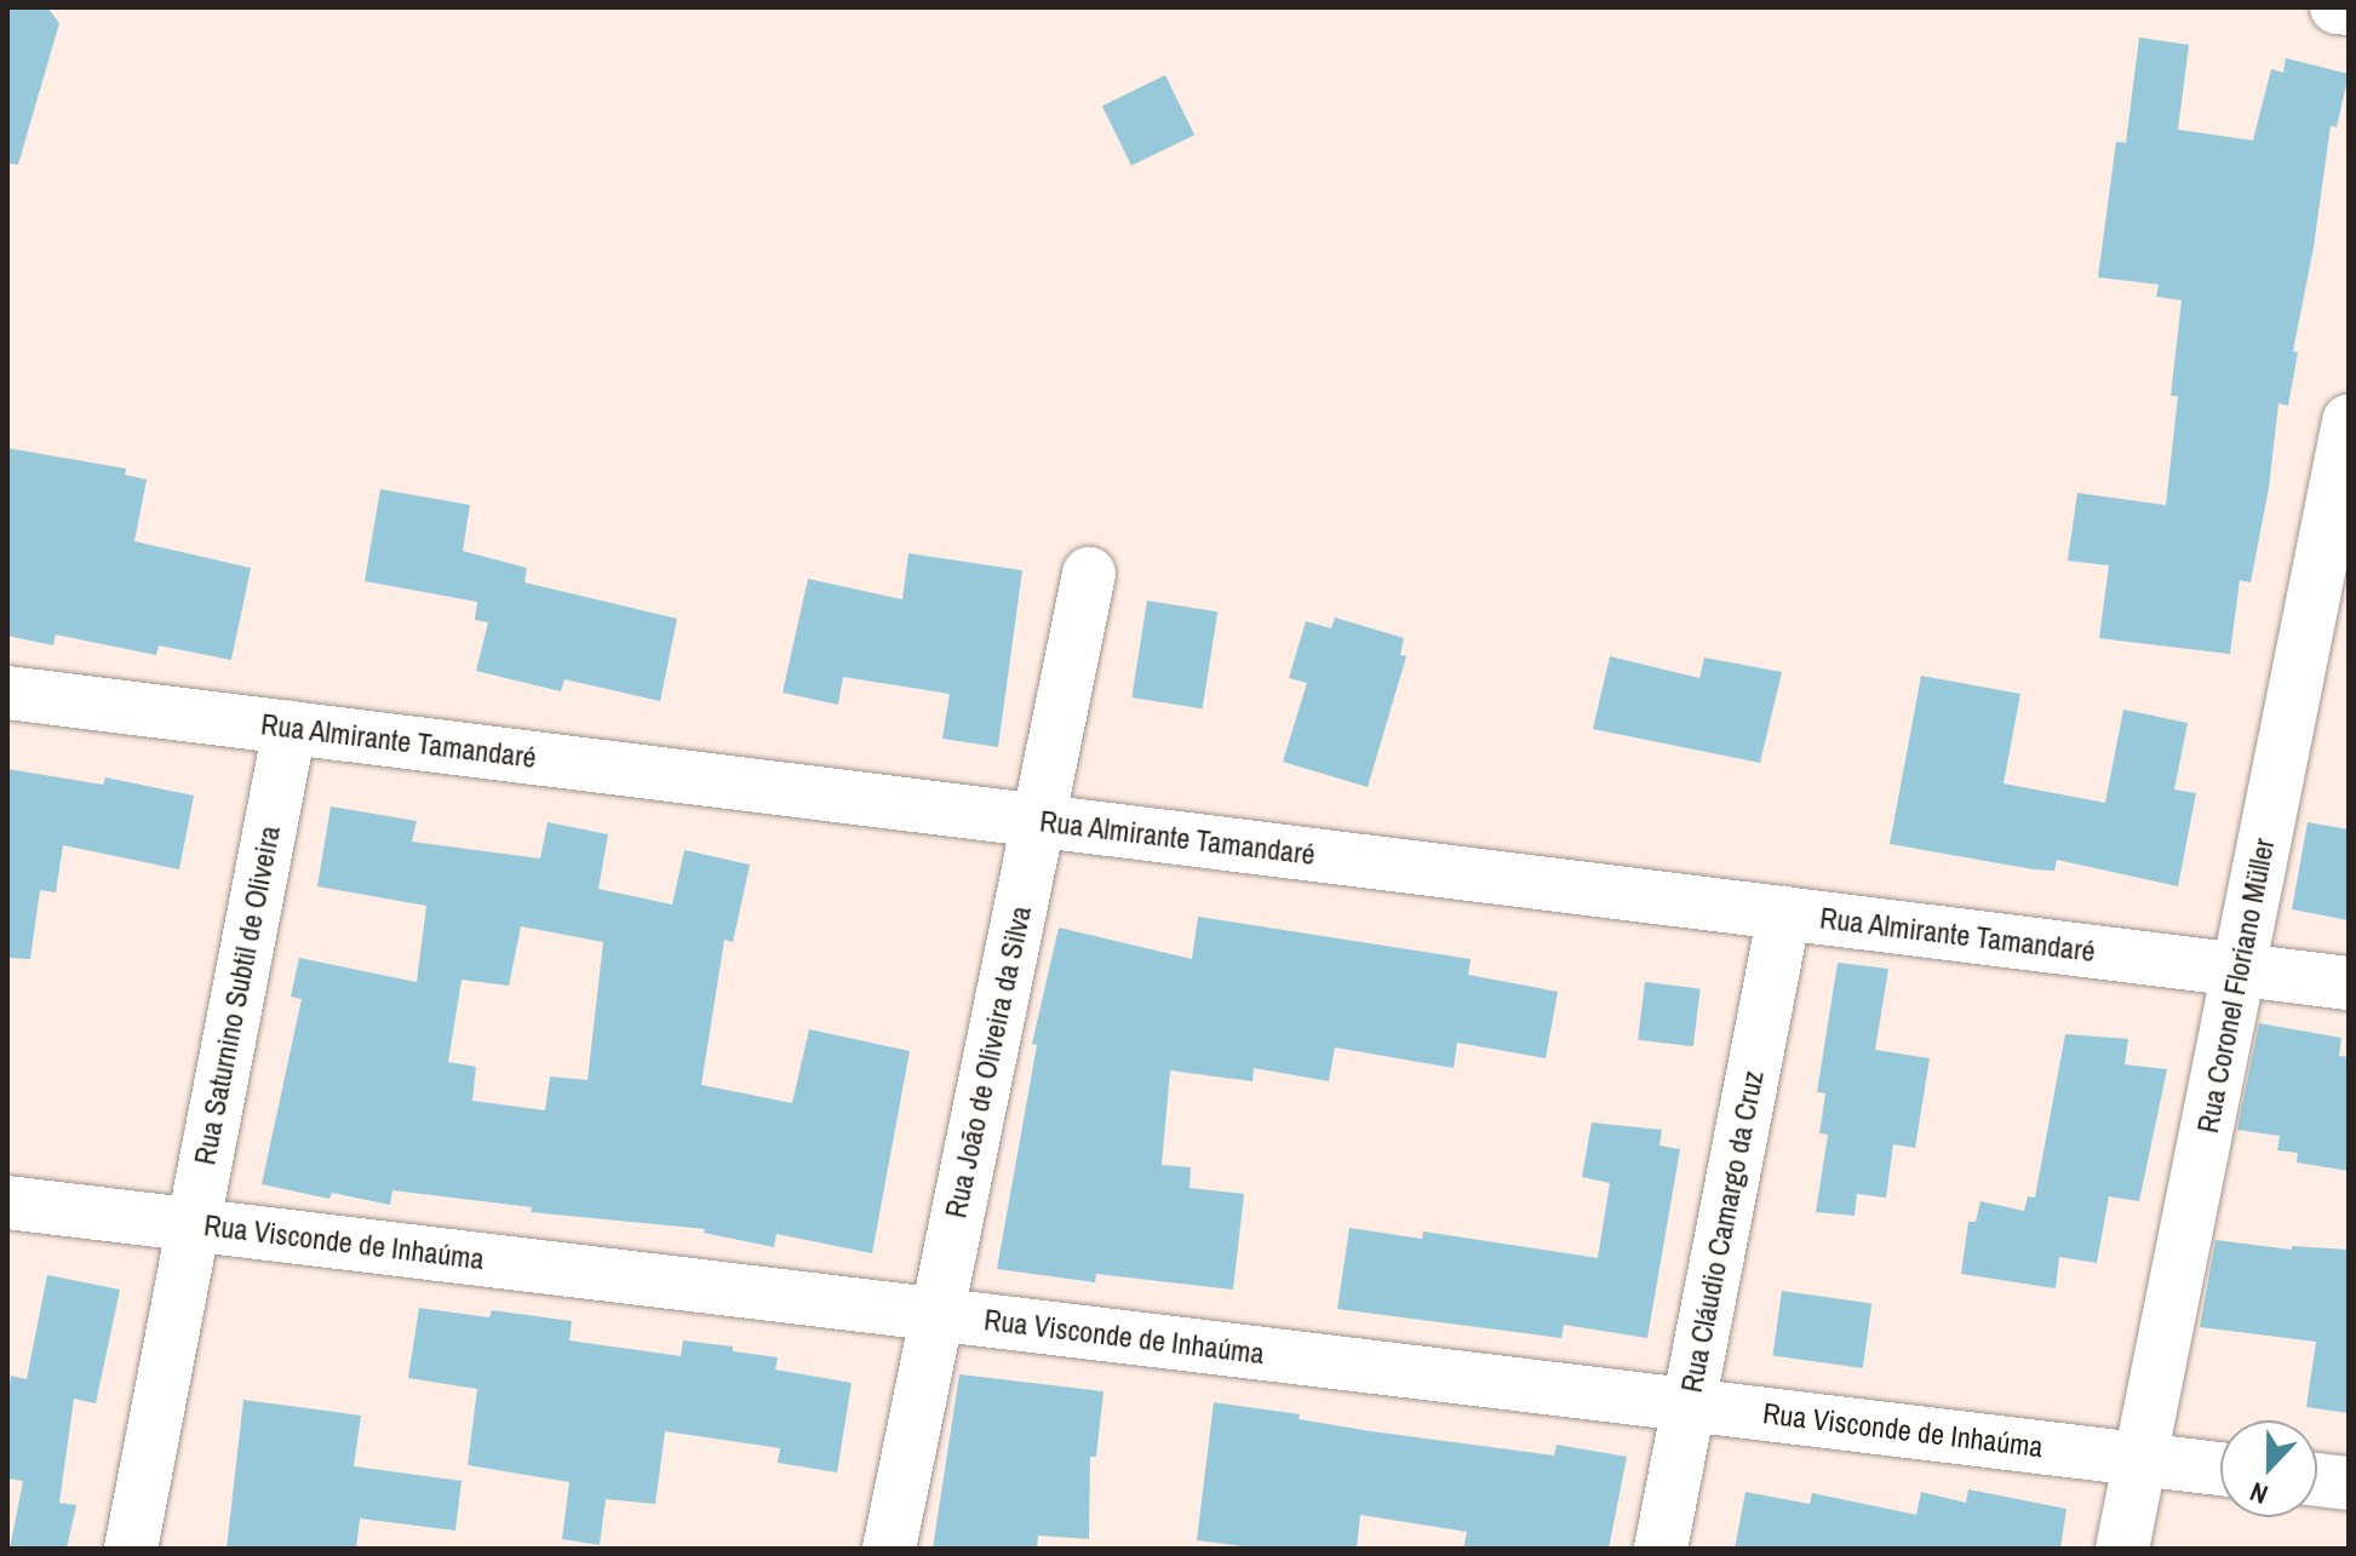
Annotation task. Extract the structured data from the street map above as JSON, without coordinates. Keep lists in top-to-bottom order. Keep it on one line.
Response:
{"streets":{"street":["Rua Almirante Tamandaré","Rua Coronel Floriano Müller","Rua Saturnino Subtil de Oliveira","Rua João de Oliveira da Silva","Rua Cláudio Camargo da Cruz","Rua Visconde de Inhaúma"]},"crossings":[["Rua Almirante Tamandaré","Rua Coronel Floriano Müller"],["Rua Almirante Tamandaré","Rua Saturnino Subtil de Oliveira"],["Rua Almirante Tamandaré","Rua João de Oliveira da Silva"],["Rua Almirante Tamandaré","Rua Cláudio Camargo da Cruz"],["Rua Coronel Floriano Müller","Rua Visconde de Inhaúma"],["Rua Saturnino Subtil de Oliveira","Rua Visconde de Inhaúma"],["Rua João de Oliveira da Silva","Rua Visconde de Inhaúma"],["Rua Cláudio Camargo da Cruz","Rua Visconde de Inhaúma"]],"north":"bottom"}
